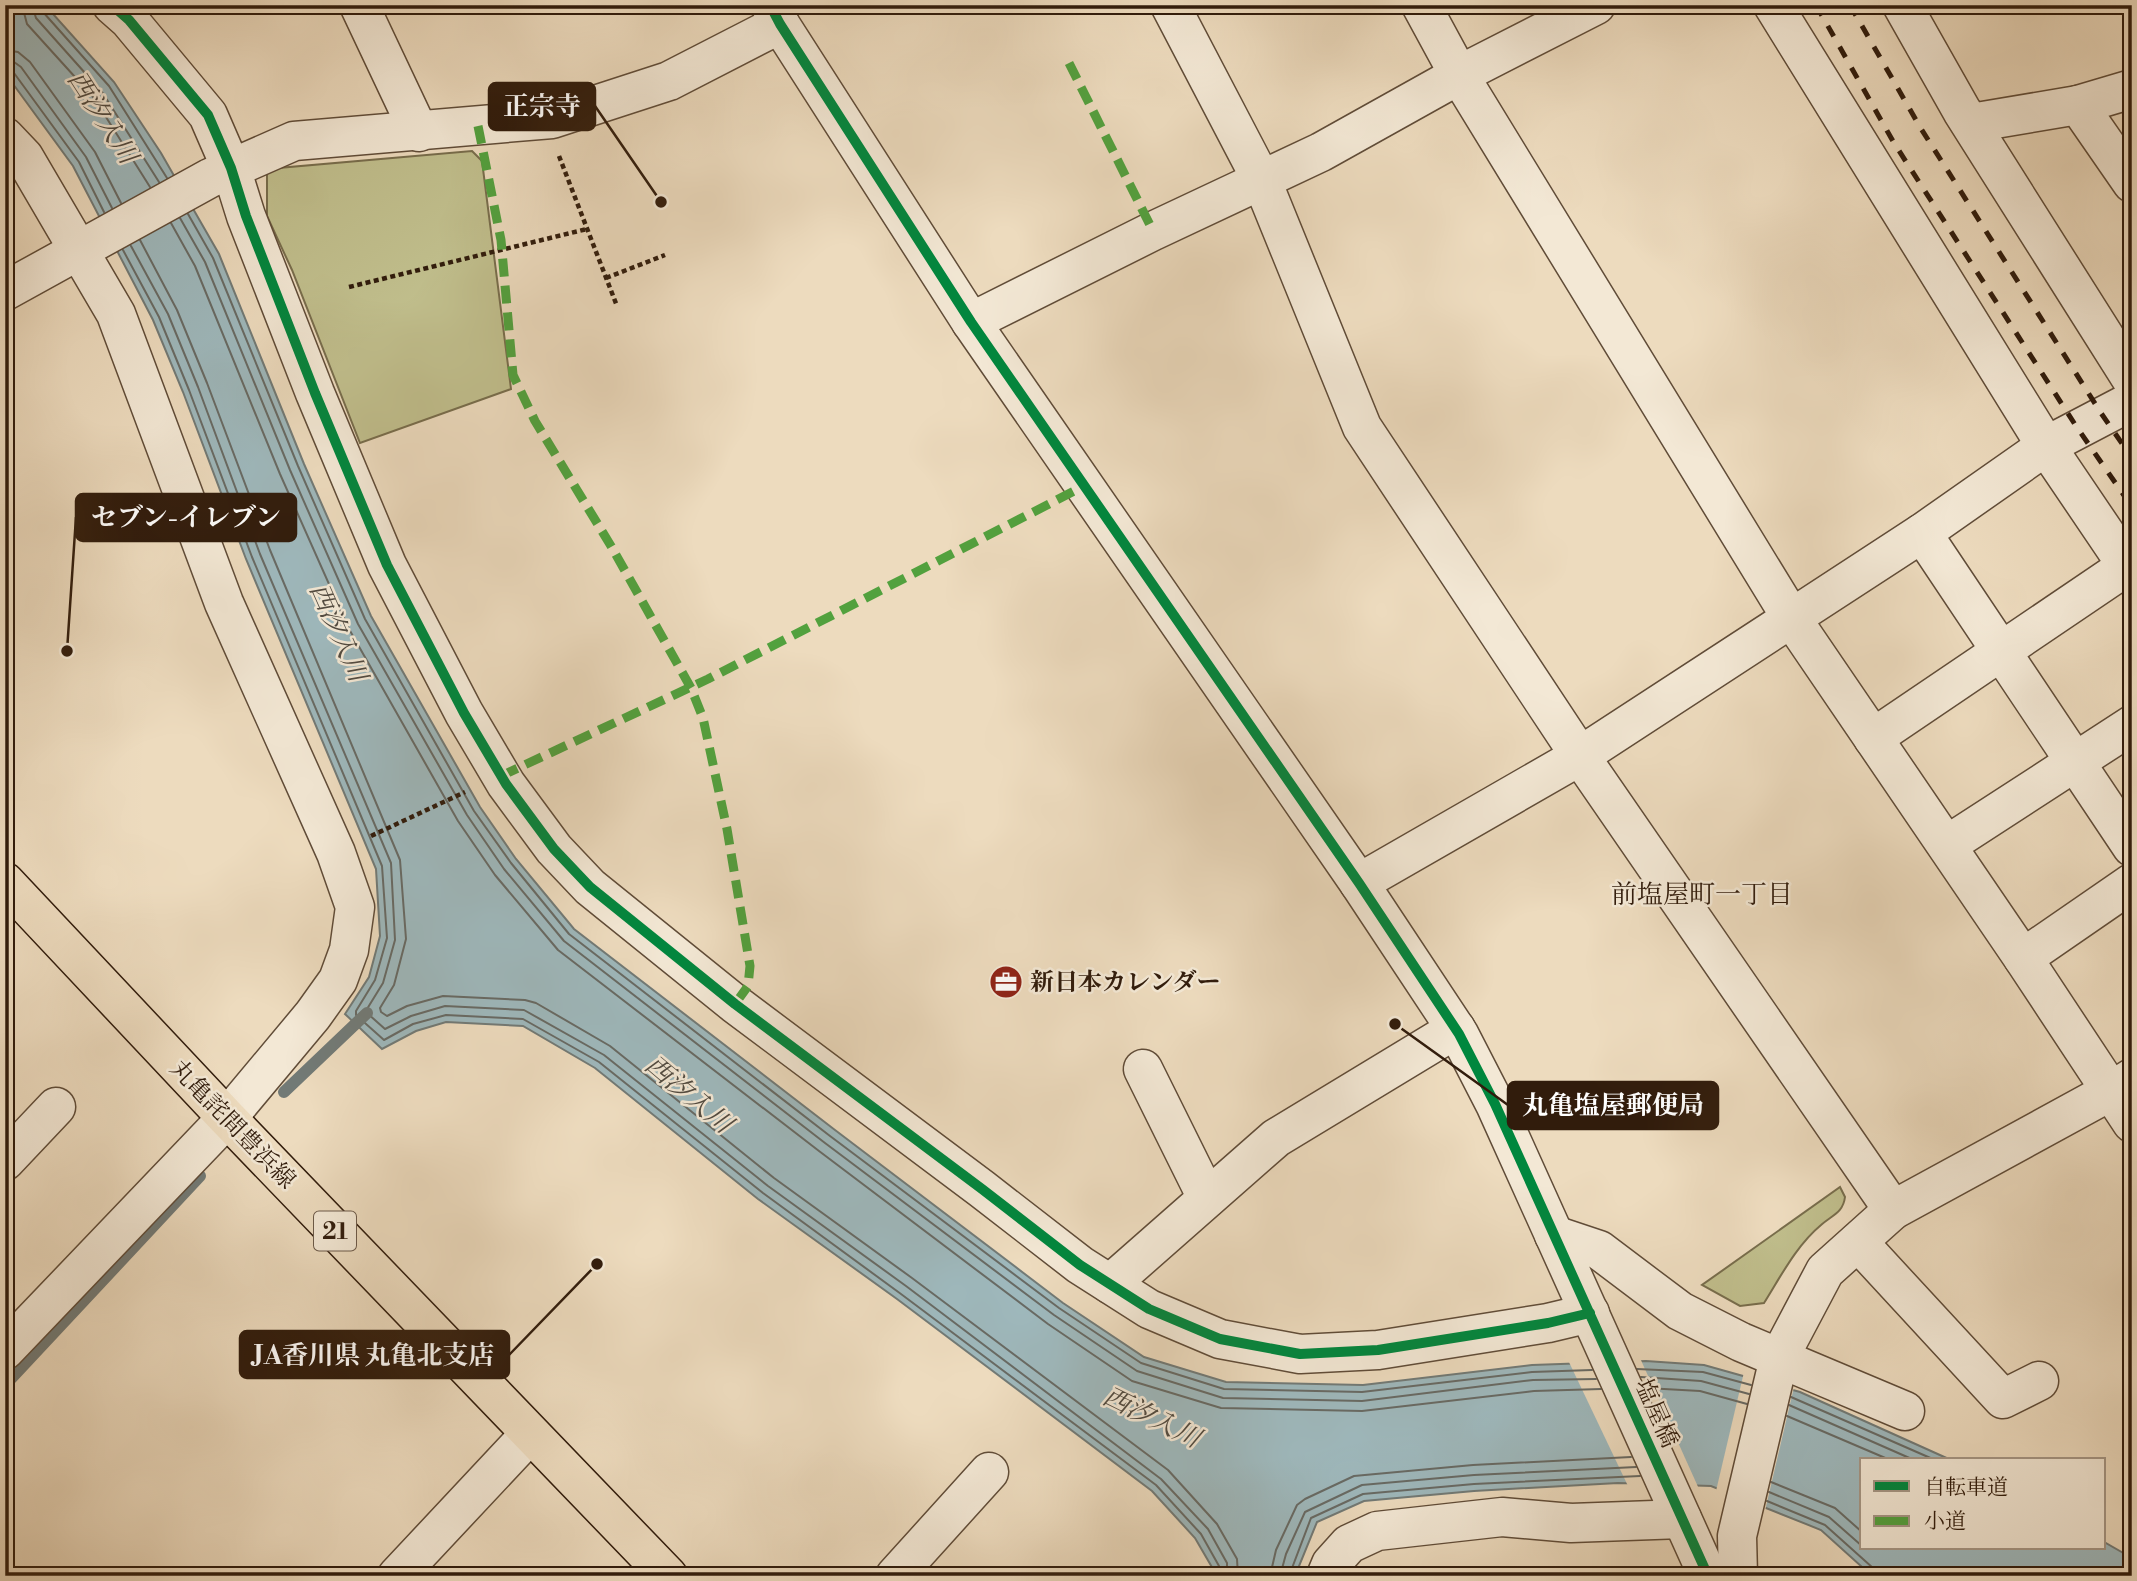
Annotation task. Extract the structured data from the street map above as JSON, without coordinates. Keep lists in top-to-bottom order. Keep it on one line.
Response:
{"streets":{"main road":["丸亀詫間豊浜線","21"],"street":["塩屋橋"]},"districts":["前塩屋町一丁目"],"water":["西汐入川"],"places":{"other":["正宗寺","セブン-イレブン","丸亀塩屋郵便局","JA香川県 丸亀北支店"],"office":["新日本カレンダー"]},"legend":["自転車道","小道"]}
